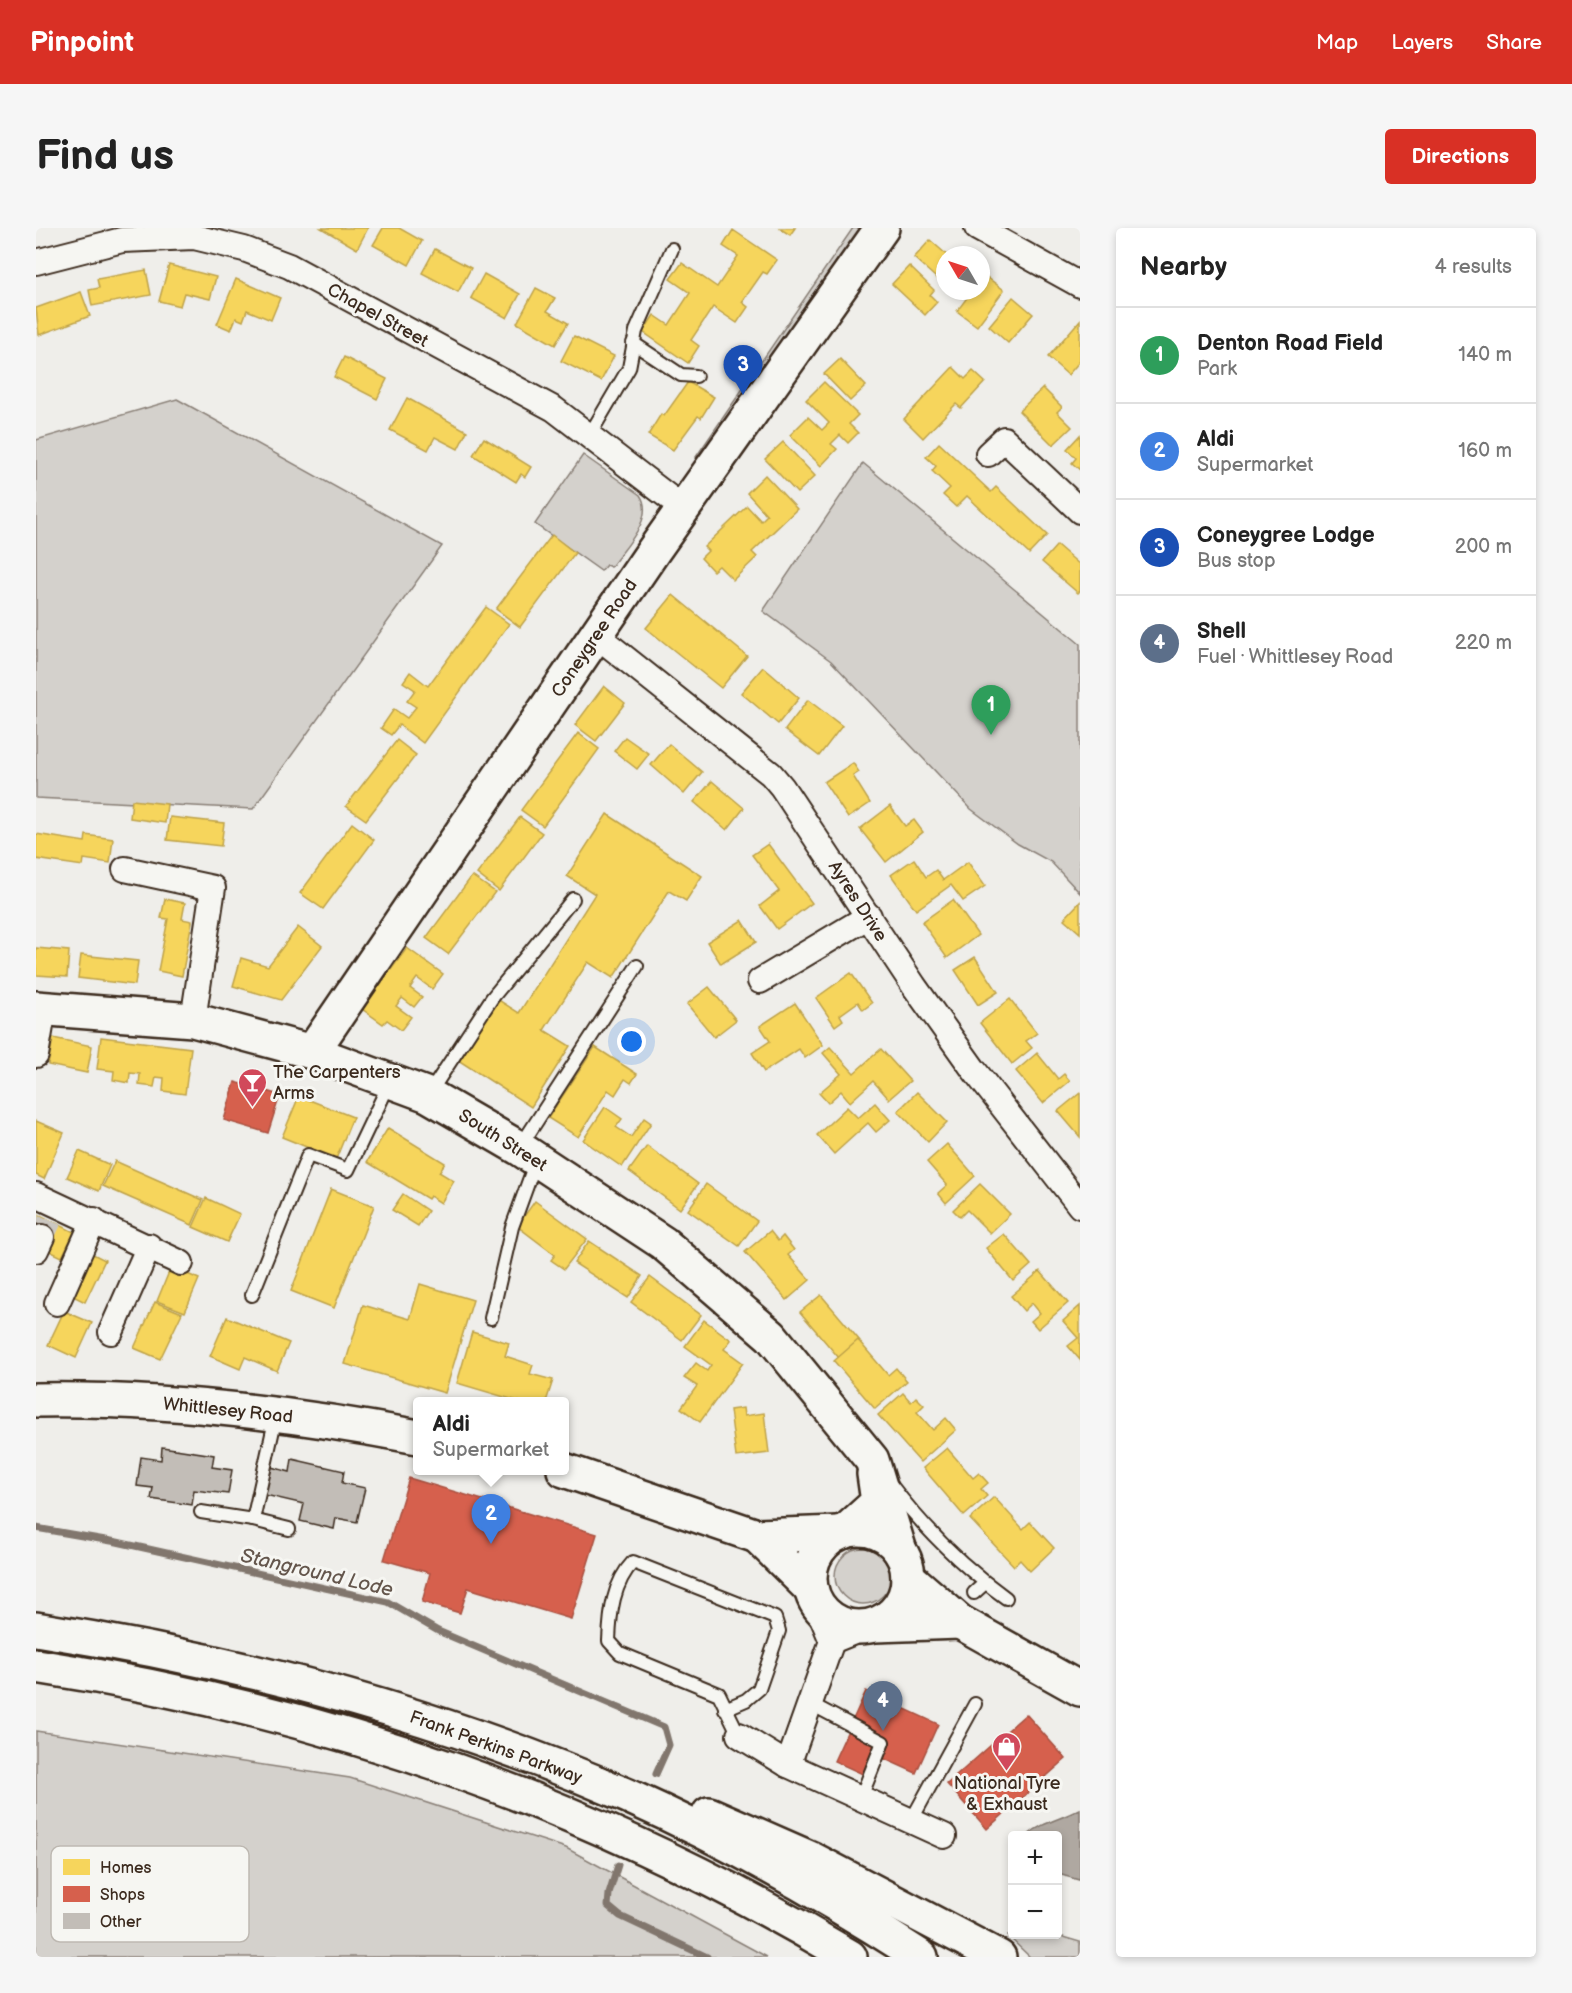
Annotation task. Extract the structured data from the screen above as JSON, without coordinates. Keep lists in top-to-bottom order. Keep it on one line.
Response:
{"streets":{"main road":["Coneygree Road","South Street","Whittlesey Road","Frank Perkins Parkway"],"street":["Chapel Street","Ayres Drive"]},"crossings":[["Chapel Street","Coneygree Road"],["Coneygree Road","Ayres Drive"],["Coneygree Road","South Street"]],"water":["Stanground Lode"],"places":{"bar":["The Carpenters Arms"],"shop":["National Tyre & Exhaust"]},"legend":["Homes","Shops","Other"],"north":"top left","page":{"header":"Pinpoint","nav":["Map","Layers","Share"],"buttons":"Directions","title":"Find us","heading":["Nearby","4 results"],"list":[{"mark":"1","name":"Denton Road Field","note":"Park","value":"140 m"},{"mark":"2","name":"Aldi","note":"Supermarket","value":"160 m"},{"mark":"3","name":"Coneygree Lodge","note":"Bus stop","value":"200 m"},{"mark":"4","name":"Shell","note":"Fuel · Whittlesey Road","value":"220 m"}],"pins":["3","1","2","4"],"popup":["Aldi","Supermarket"],"map_buttons":["+","−"]}}
